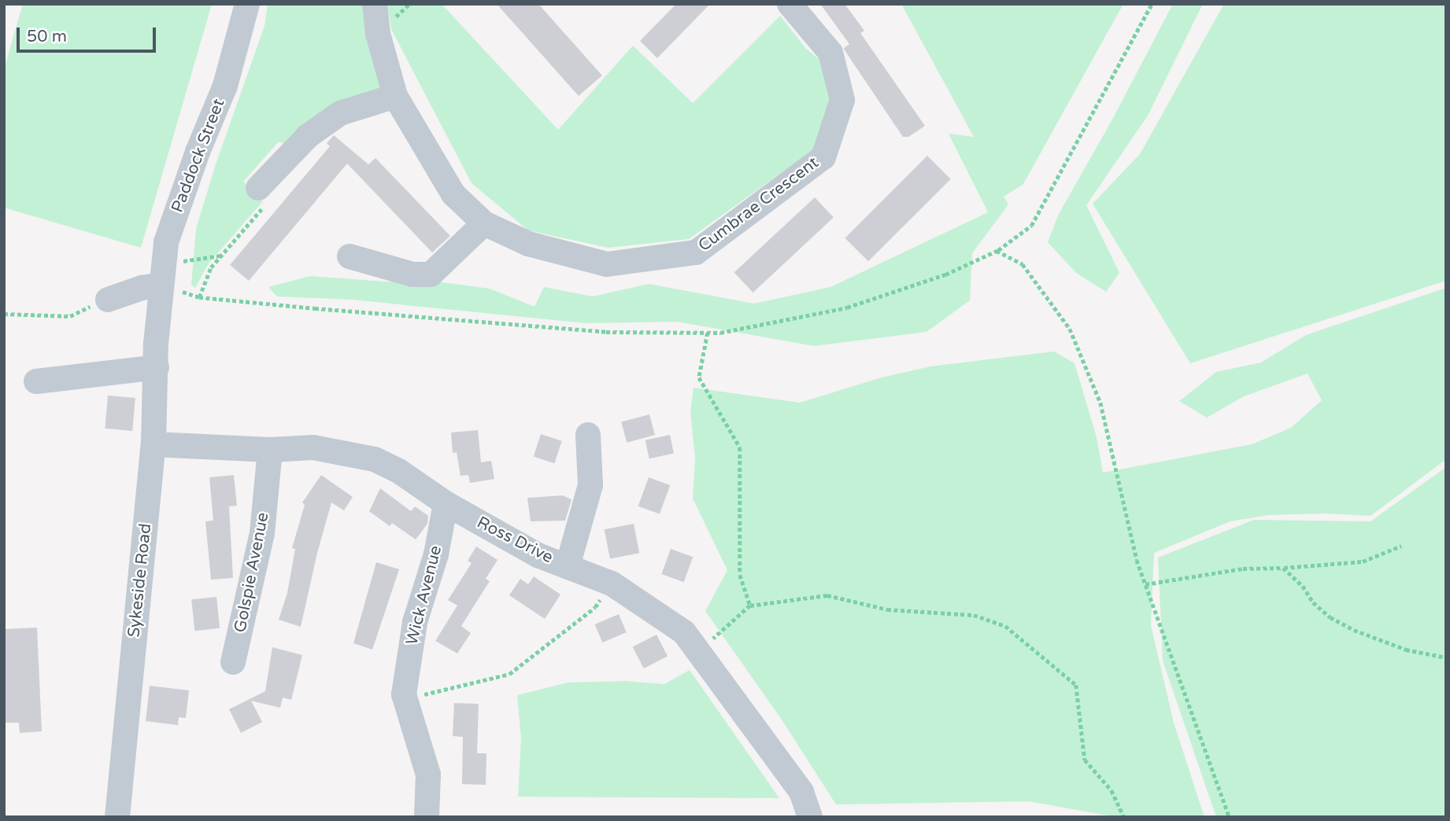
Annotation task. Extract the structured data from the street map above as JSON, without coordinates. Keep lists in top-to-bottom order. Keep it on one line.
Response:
{"streets":{"street":["Paddock Street","Cumbrae Crescent","Ross Drive","Golspie Avenue","Sykeside Road","Wick Avenue"]},"crossings":[["Paddock Street","Sykeside Road"],["Ross Drive","Golspie Avenue"],["Ross Drive","Sykeside Road"],["Ross Drive","Wick Avenue"]],"scale_bar":"50 m"}
